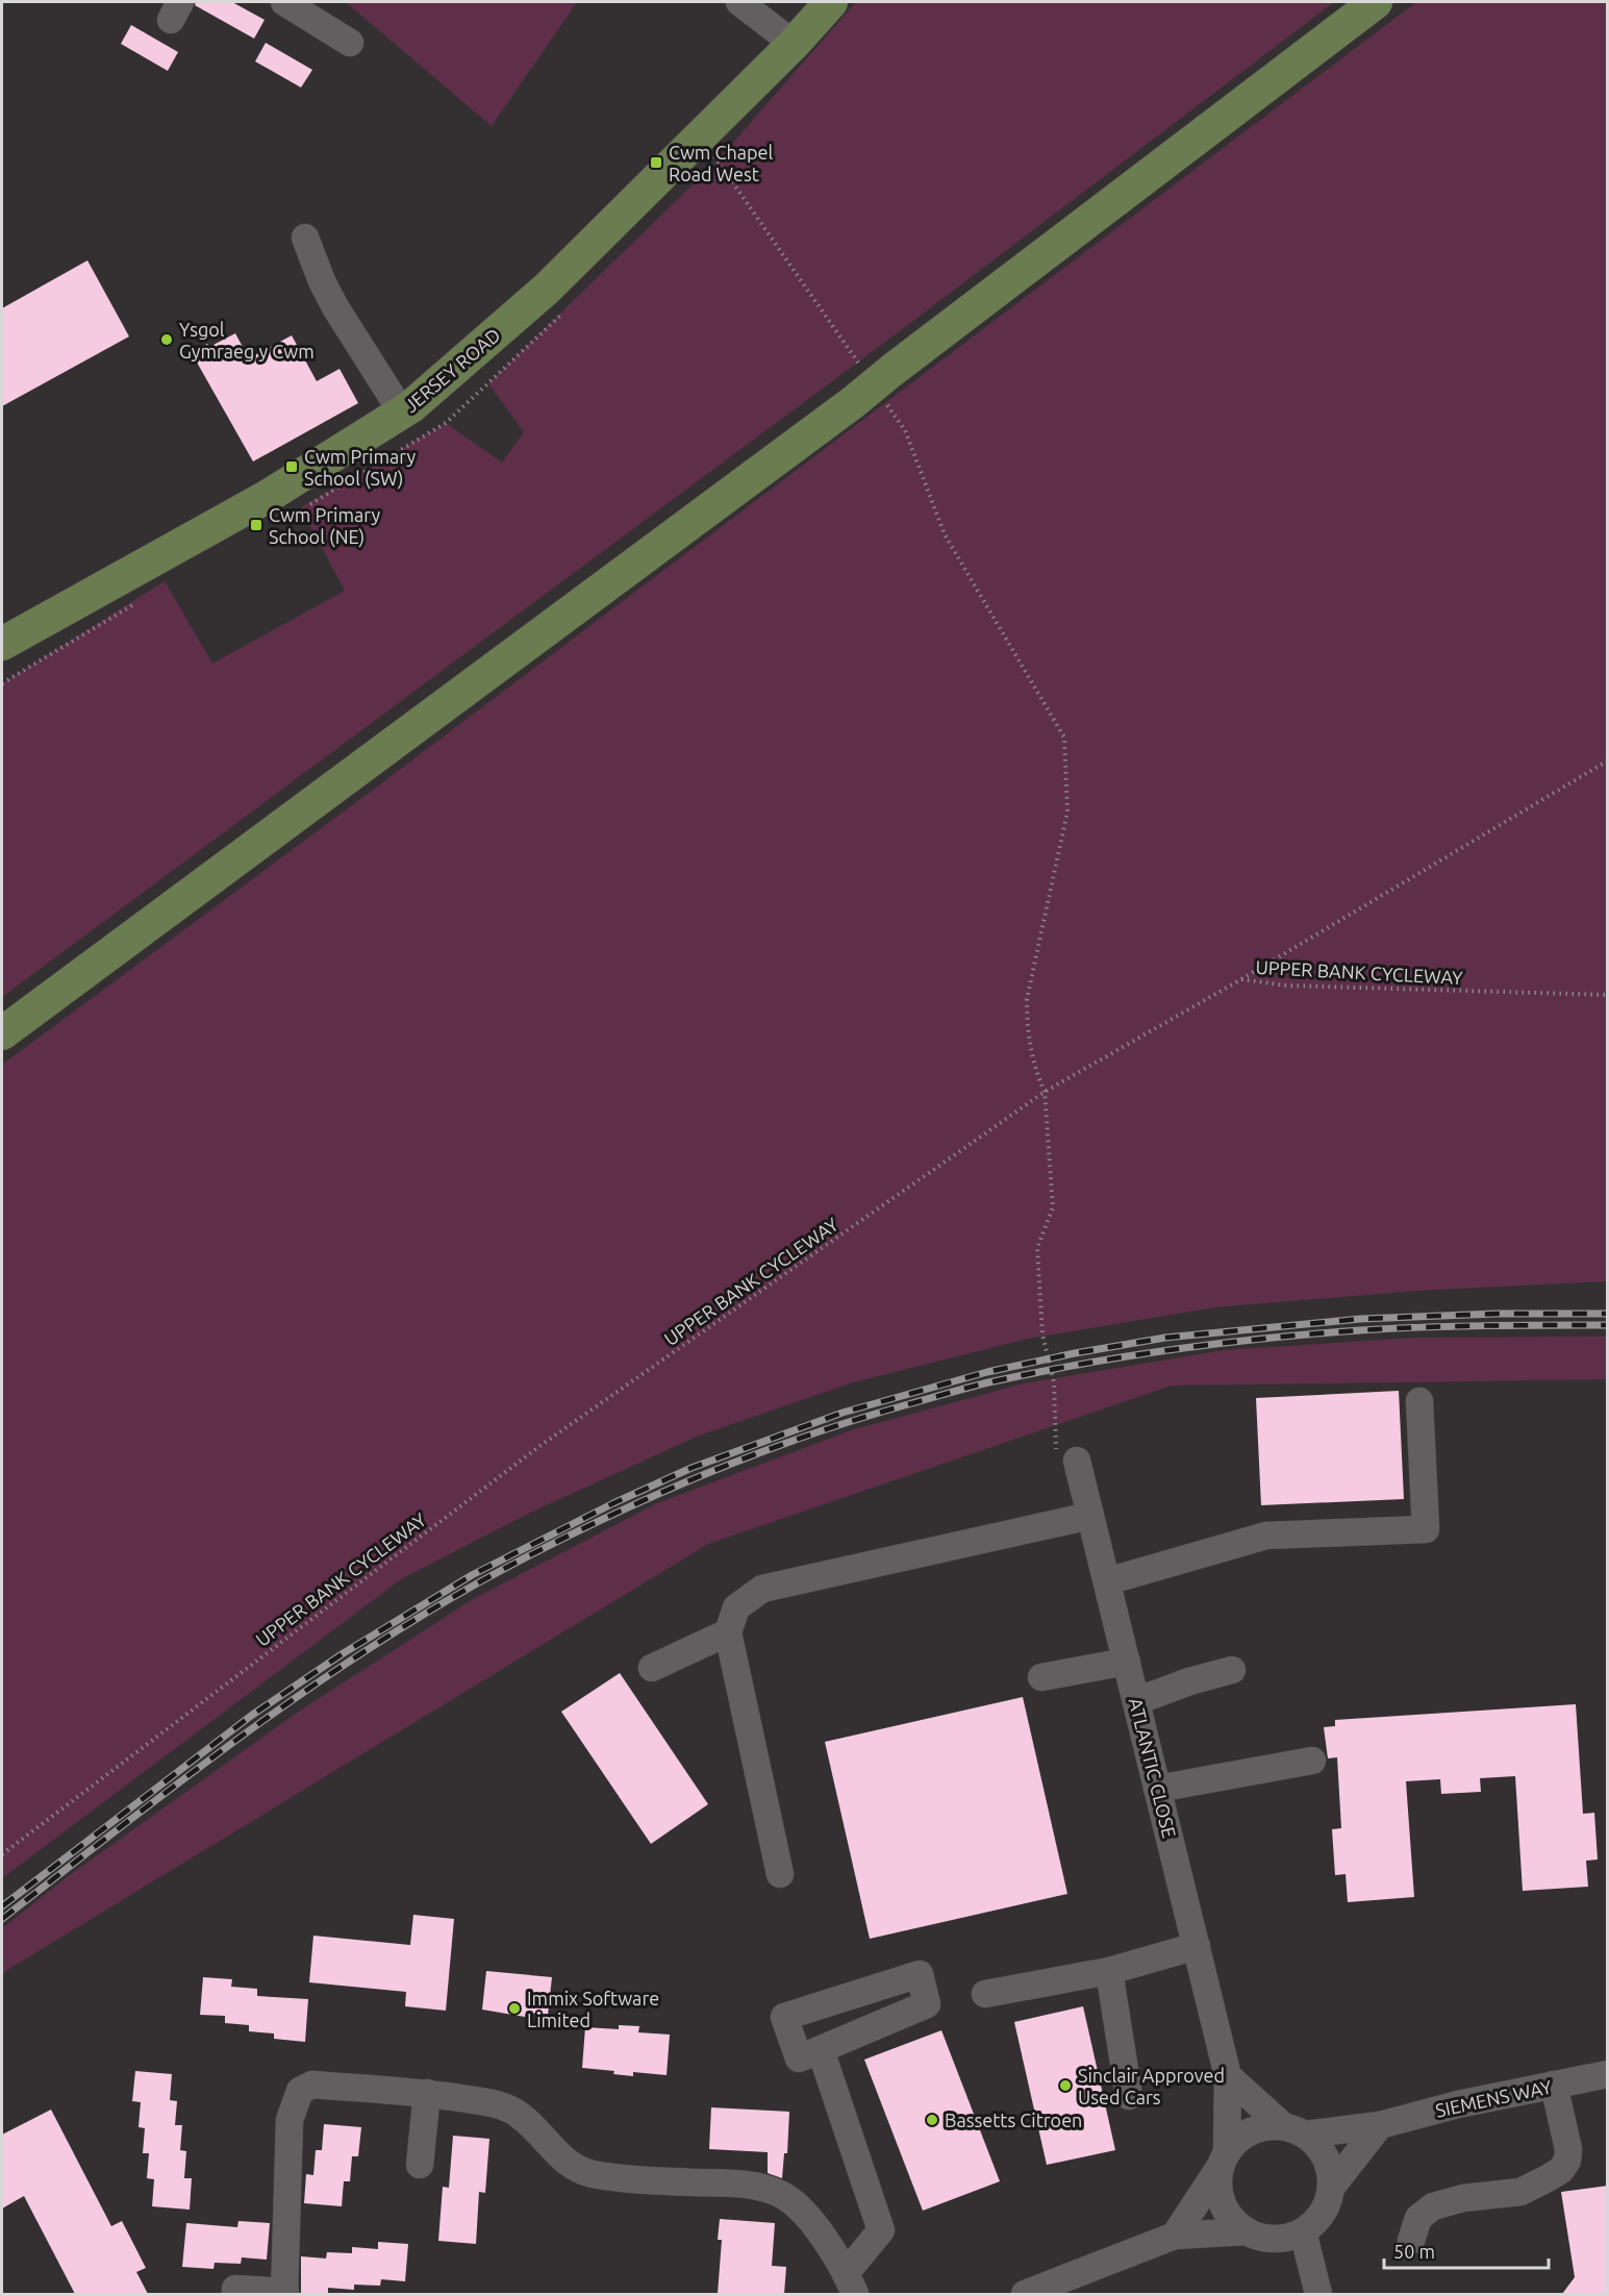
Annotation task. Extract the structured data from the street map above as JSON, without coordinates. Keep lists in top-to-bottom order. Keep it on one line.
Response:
{"streets":{"main road":["JERSEY ROAD"],"street":["ATLANTIC CLOSE","SIEMENS WAY"],"path":["UPPER BANK CYCLEWAY"]},"crossings":[["ATLANTIC CLOSE","SIEMENS WAY"]],"places":{"transit":["Cwm Chapel Road West","Cwm Primary School (SW)","Cwm Primary School (NE)"],"other":["Ysgol Gymraeg y Cwm","Immix Software Limited","Sinclair Approved Used Cars","Bassetts Citroen"]},"scale_bar":"50 m"}
